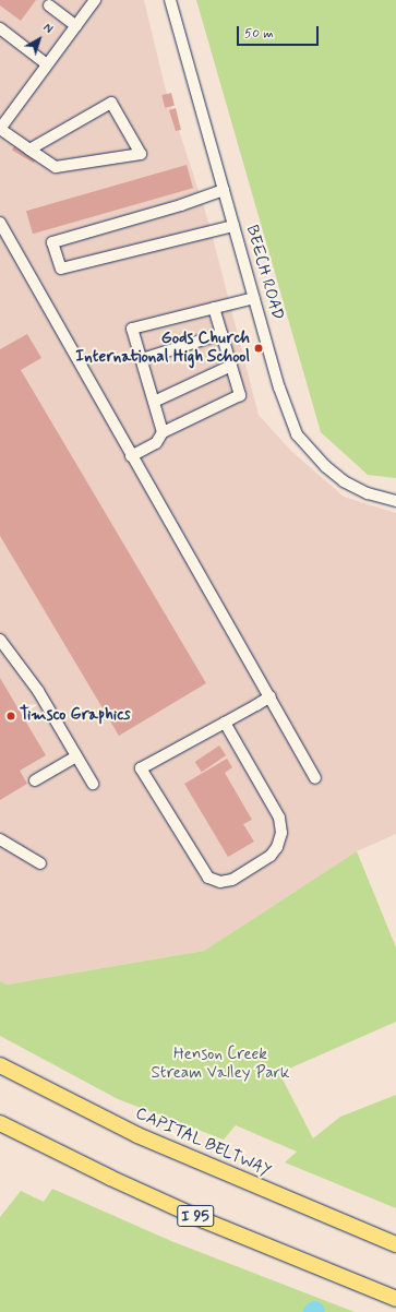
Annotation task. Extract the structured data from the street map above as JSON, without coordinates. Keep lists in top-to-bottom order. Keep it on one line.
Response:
{"streets":{"highway":["CAPITAL BELTWAY","I 95"],"street":["BEECH ROAD"]},"parks":["Henson Creek Stream Valley Park"],"places":["Gods Church International High School","Timsco Graphics"],"scale_bar":"50 m","north":"top right"}
